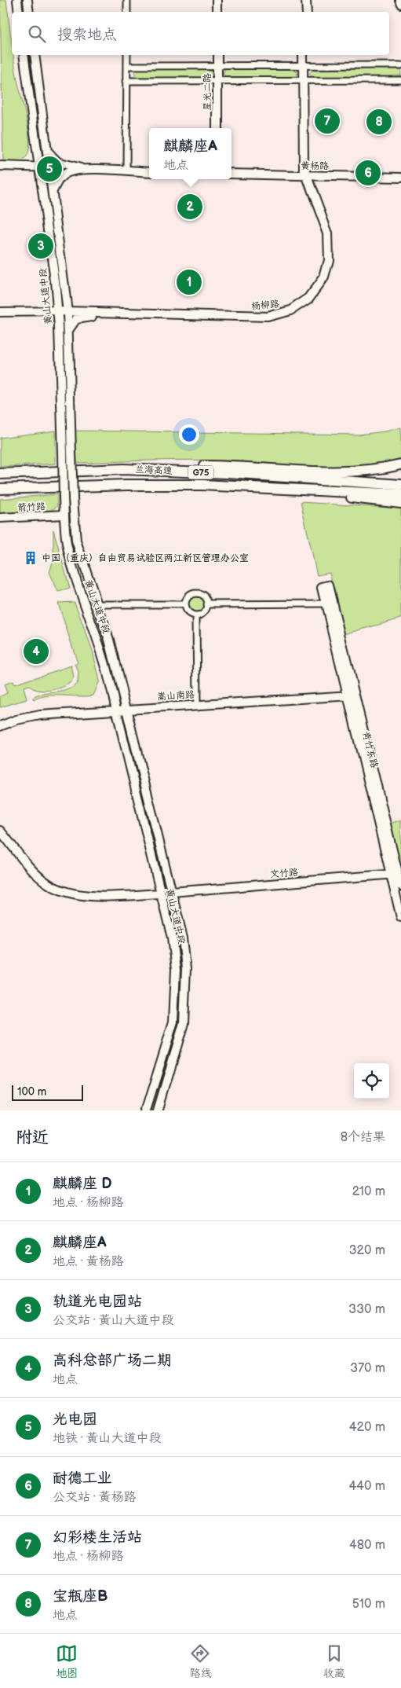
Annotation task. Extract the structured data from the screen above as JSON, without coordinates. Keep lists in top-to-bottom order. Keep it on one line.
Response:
{"streets":{"highway":["兰海高速","G75"],"main road":["星光二路","黄杨路","黄山大道中段","杨柳路","箭竹路","嵩山南路","青竹东路","文竹路"]},"crossings":[["黄杨路","杨柳路"],["黄山大道中段","杨柳路"],["黄山大道中段","箭竹路"],["黄山大道中段","嵩山南路"],["黄山大道中段","文竹路"],["兰海高速","G75"],["嵩山南路","青竹东路"],["青竹东路","文竹路"]],"places":{"building":["中国（重庆）自由贸易试验区两江新区管理办公室"]},"scale_bar":"100 m","page":{"search":"搜索地点","pins":["7","8","5","6","2","3","1","4"],"popup":["麒麟座A","地点"],"scale":"100 m","heading":["附近","8个结果"],"list":[{"mark":"1","name":"麒麟座 D","note":"地点 · 杨柳路","value":"210 m"},{"mark":"2","name":"麒麟座A","note":"地点 · 黄杨路","value":"320 m"},{"mark":"3","name":"轨道光电园站","note":"公交站 · 黄山大道中段","value":"330 m"},{"mark":"4","name":"高科总部广场二期","note":"地点","value":"370 m"},{"mark":"5","name":"光电园","note":"地铁 · 黄山大道中段","value":"420 m"},{"mark":"6","name":"耐德工业","note":"公交站 · 黄杨路","value":"440 m"},{"mark":"7","name":"幻彩楼生活站","note":"地点 · 杨柳路","value":"480 m"},{"mark":"8","name":"宝瓶座B","note":"地点","value":"510 m"}],"nav":["地图","路线","收藏"]}}
